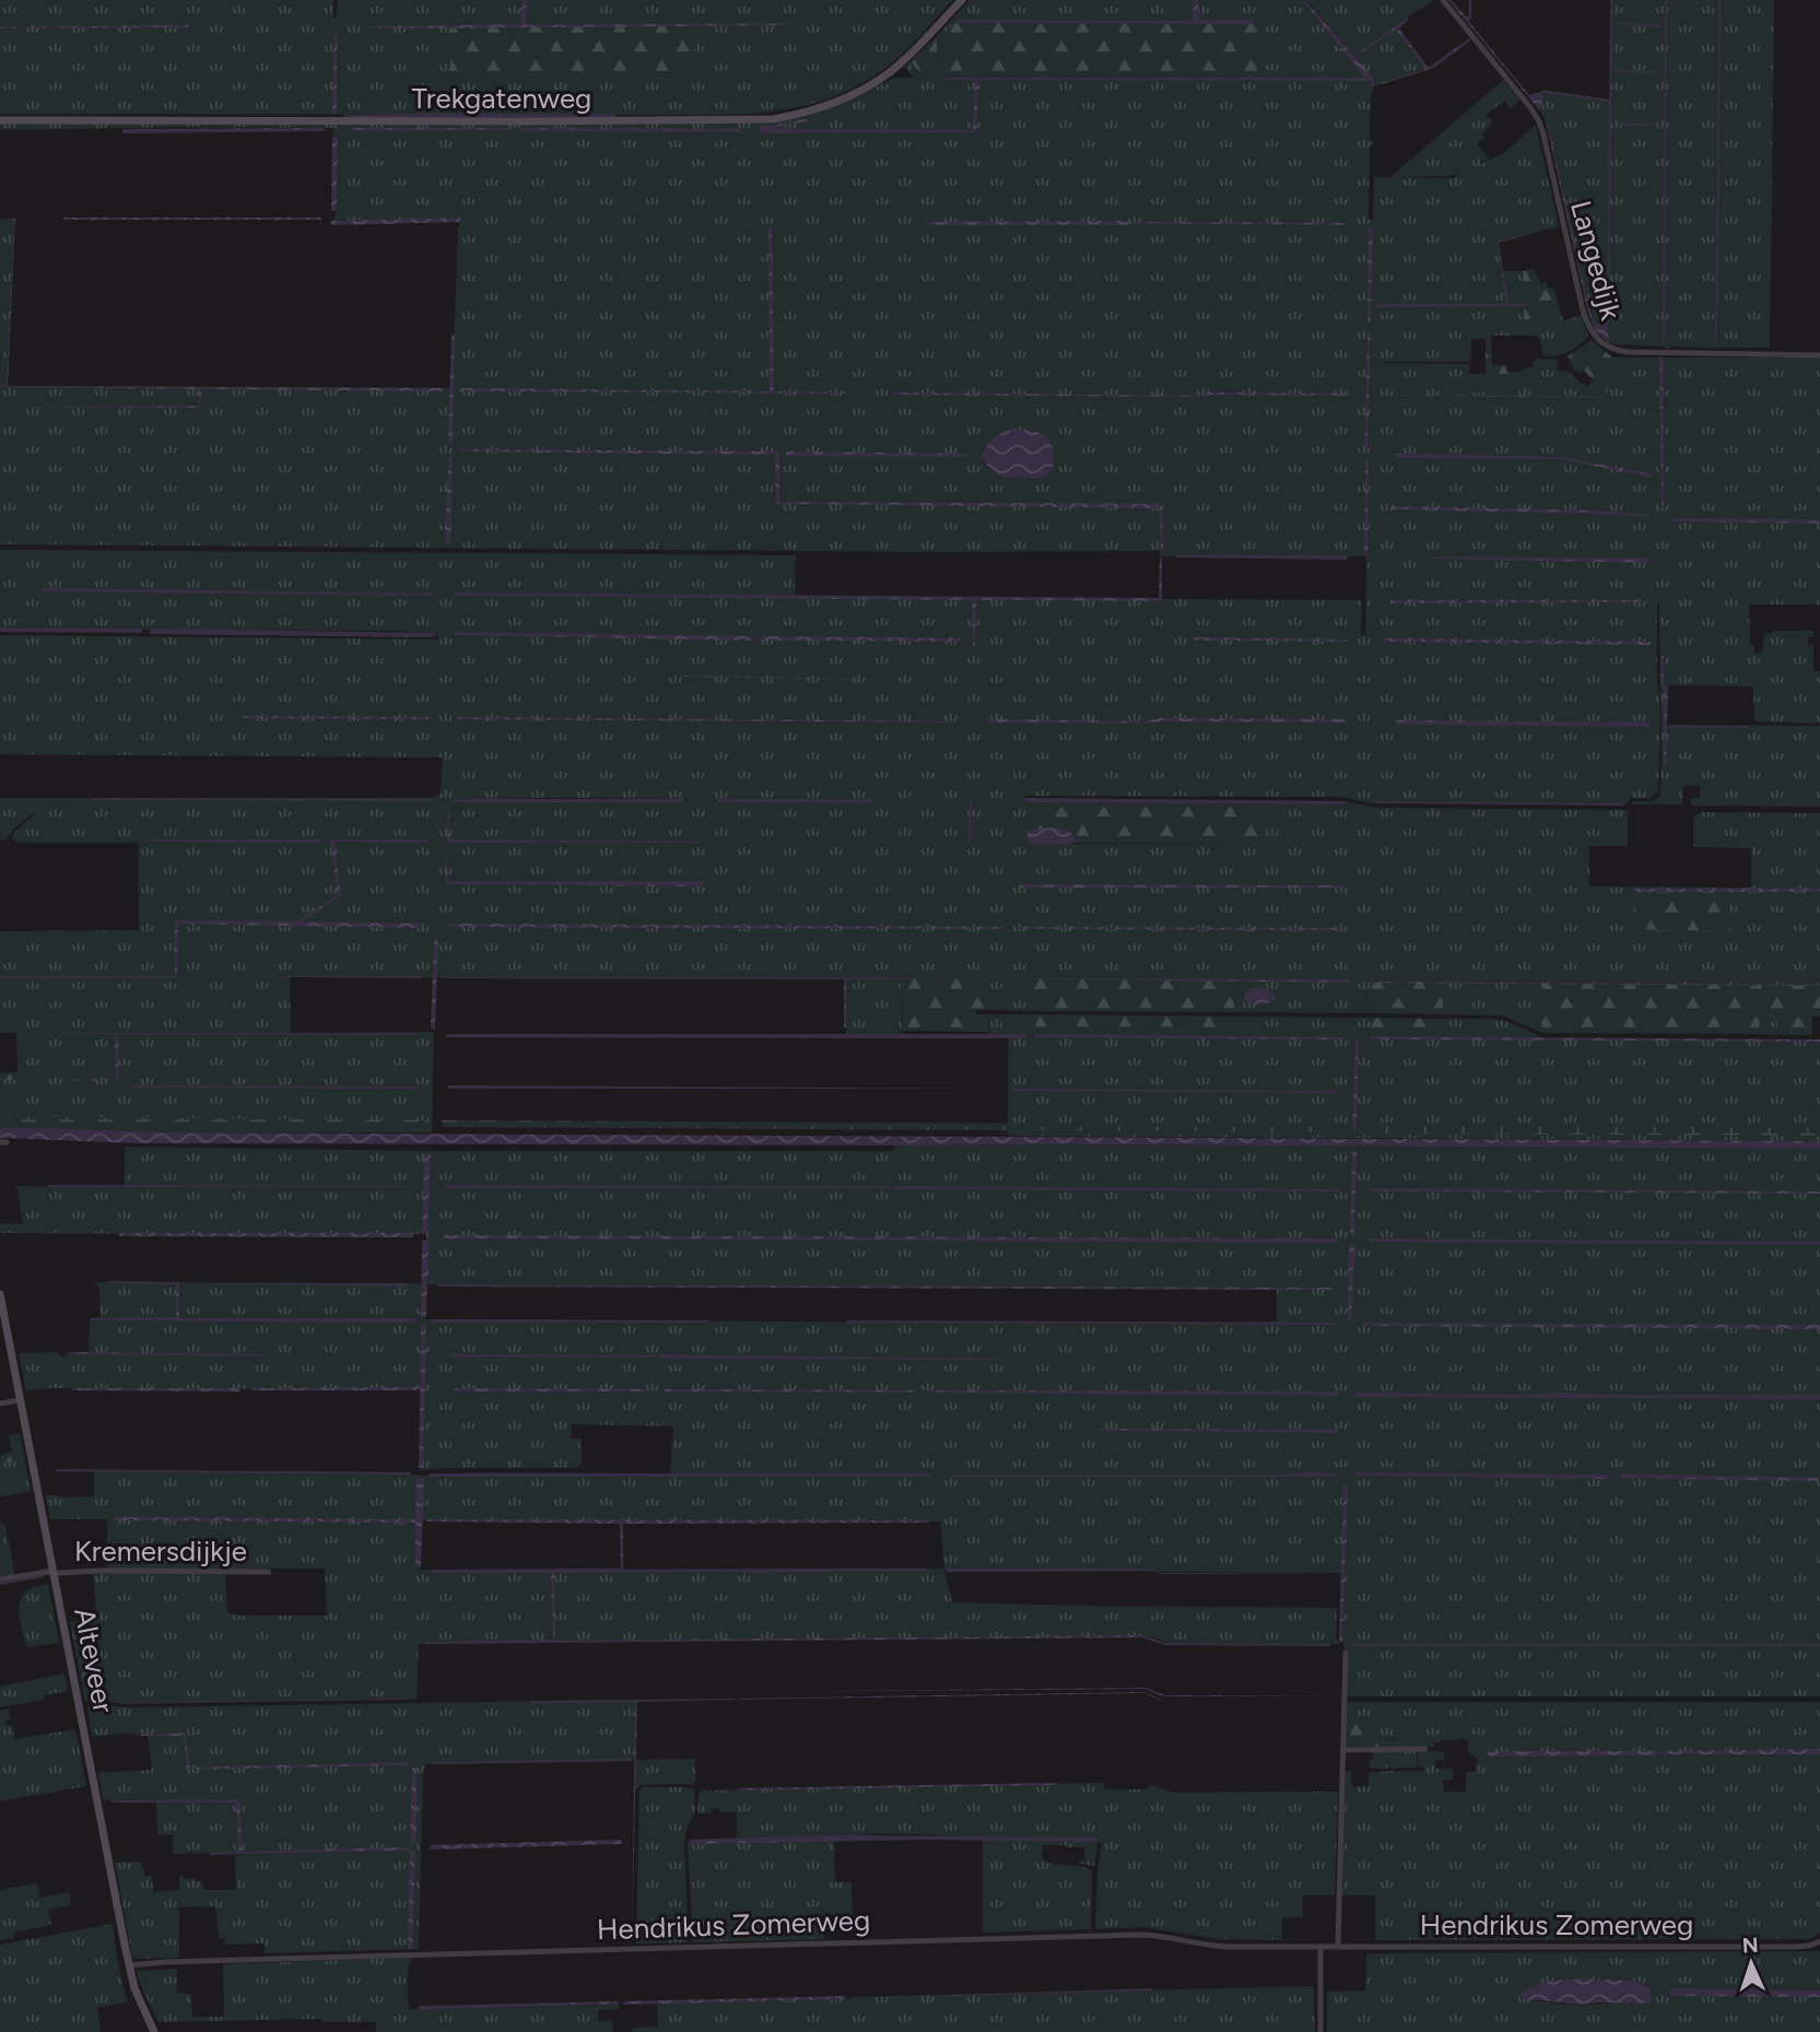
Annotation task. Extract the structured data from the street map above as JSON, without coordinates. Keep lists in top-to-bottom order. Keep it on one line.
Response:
{"streets":{"street":["Trekgatenweg","Langedijk","Kremersdijkje","Alteveer","Hendrikus Zomerweg"]},"crossings":[["Kremersdijkje","Alteveer"],["Alteveer","Hendrikus Zomerweg"]],"north":"top"}
